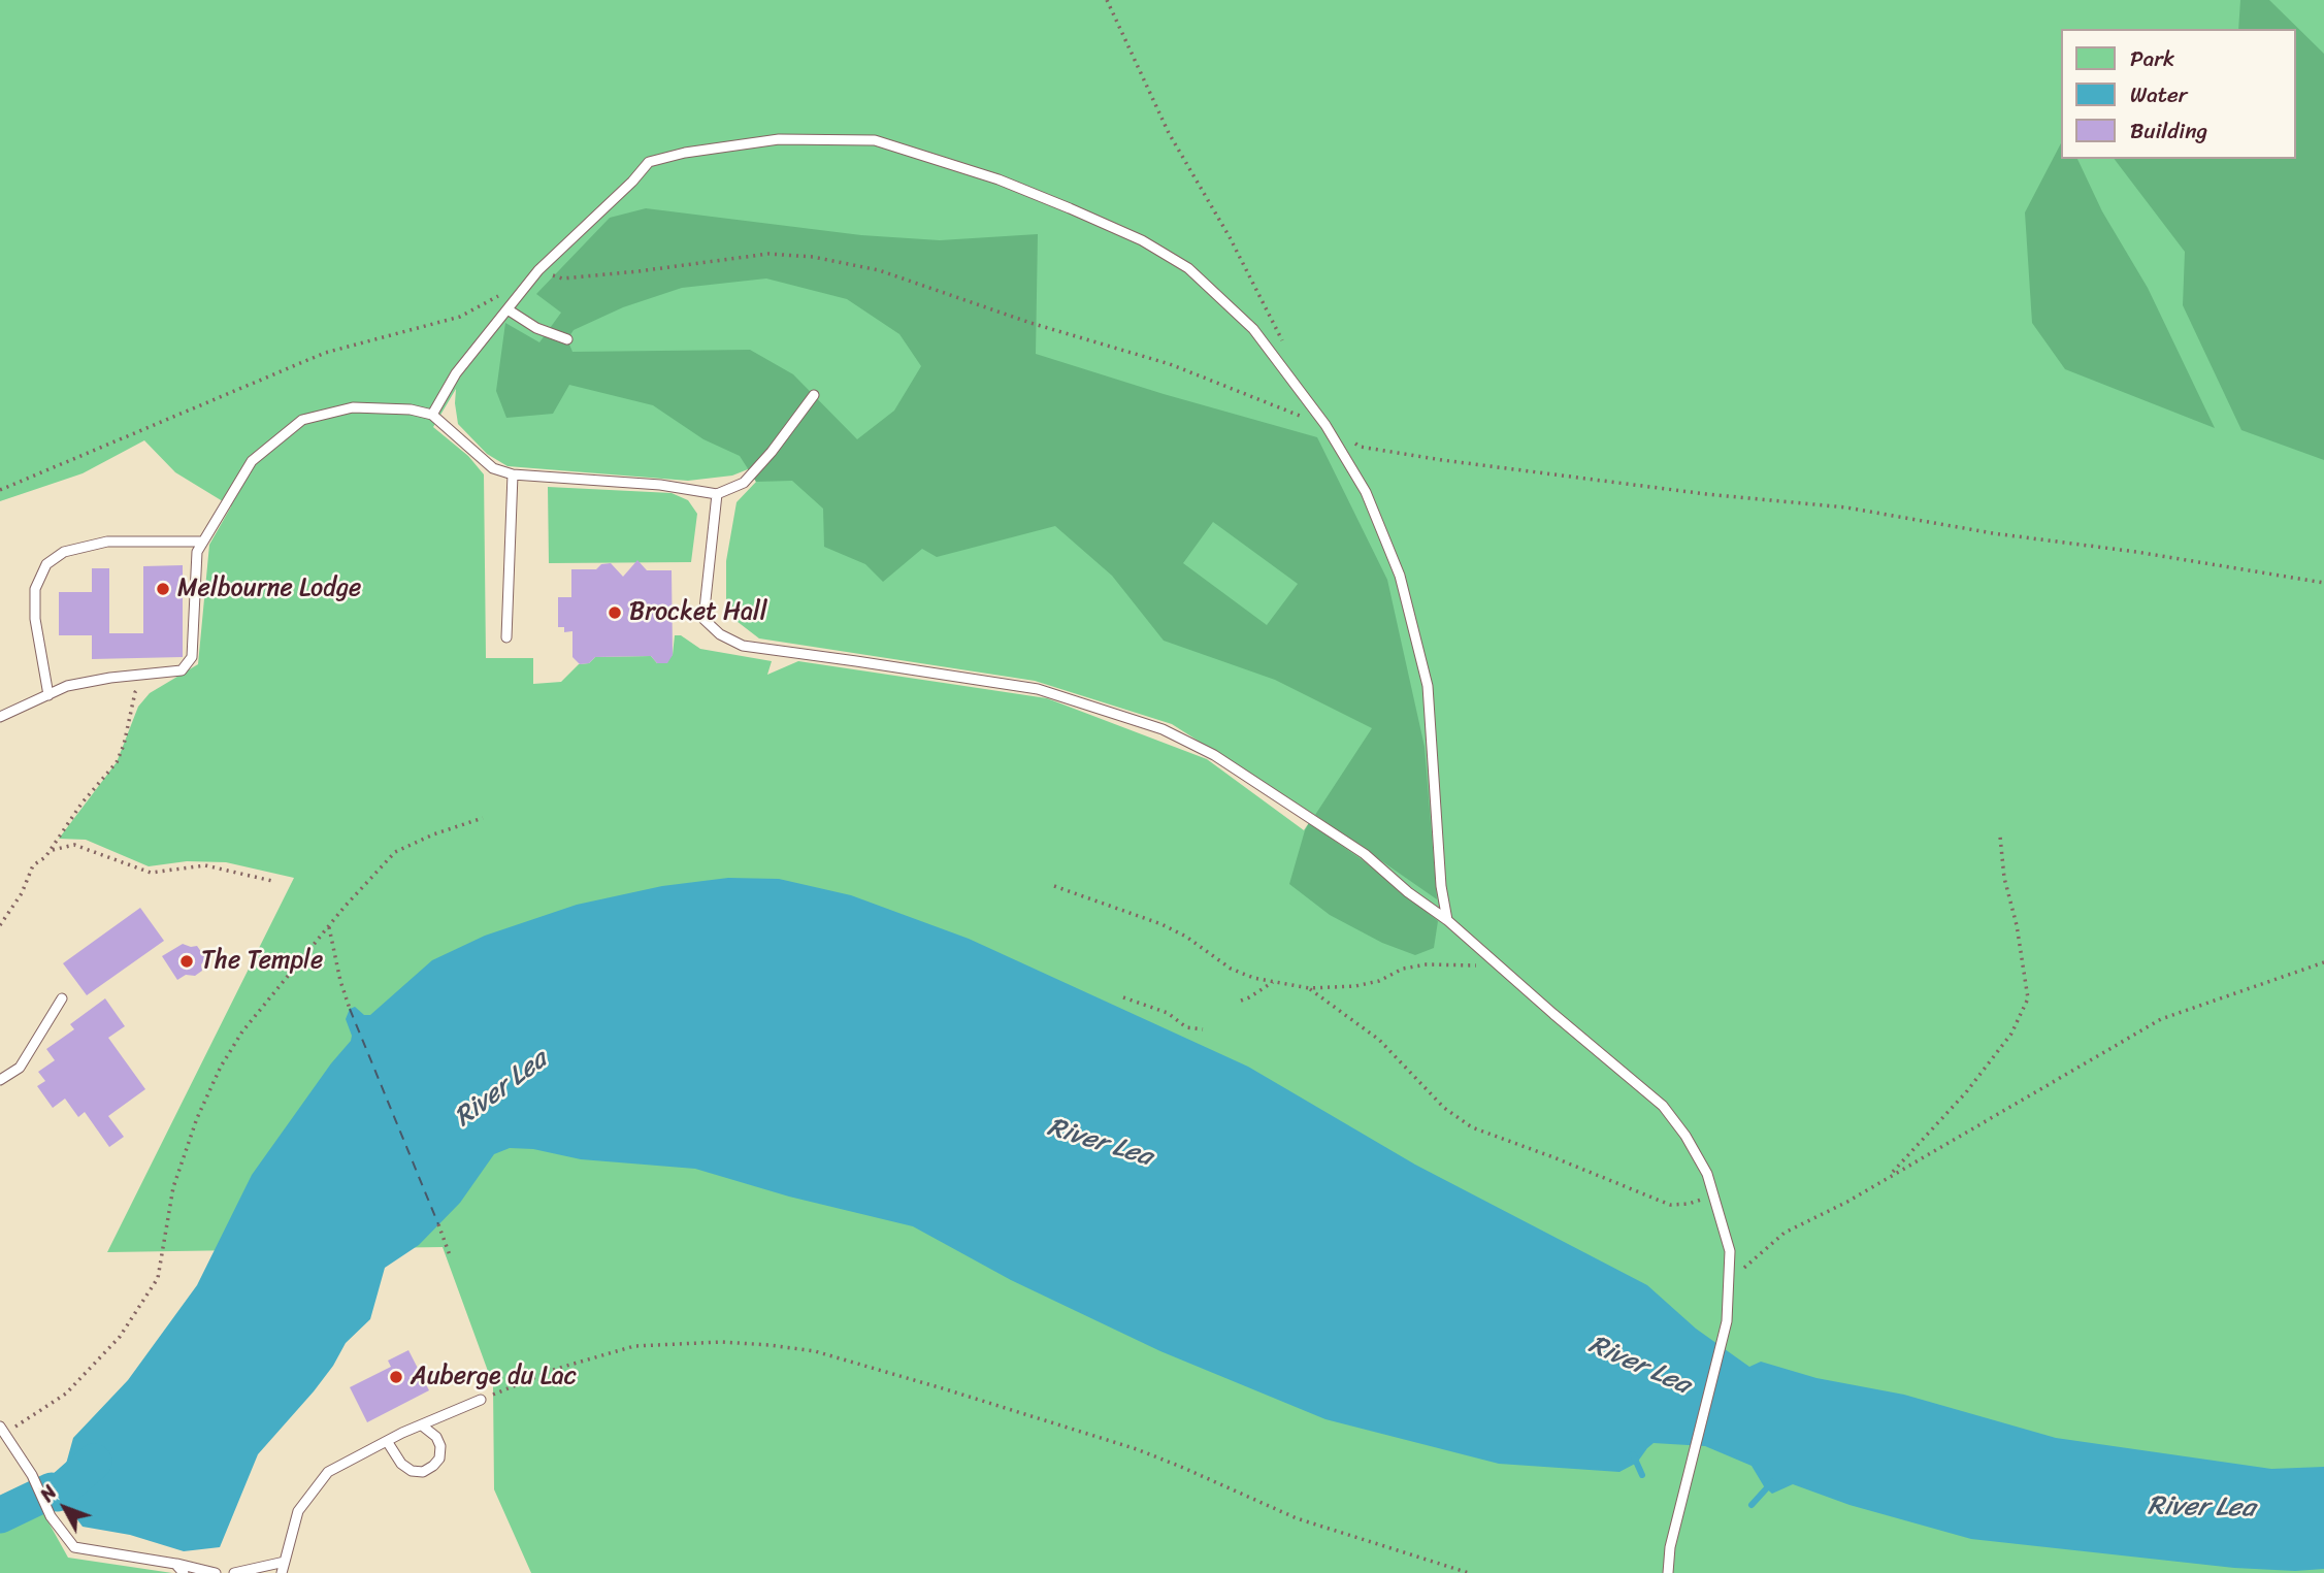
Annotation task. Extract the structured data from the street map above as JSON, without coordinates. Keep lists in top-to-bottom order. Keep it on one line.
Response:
{"water":["River Lea"],"places":["Melbourne Lodge","Brocket Hall","The Temple","Auberge du Lac"],"legend":["Park","Water","Building"],"north":"top left"}
